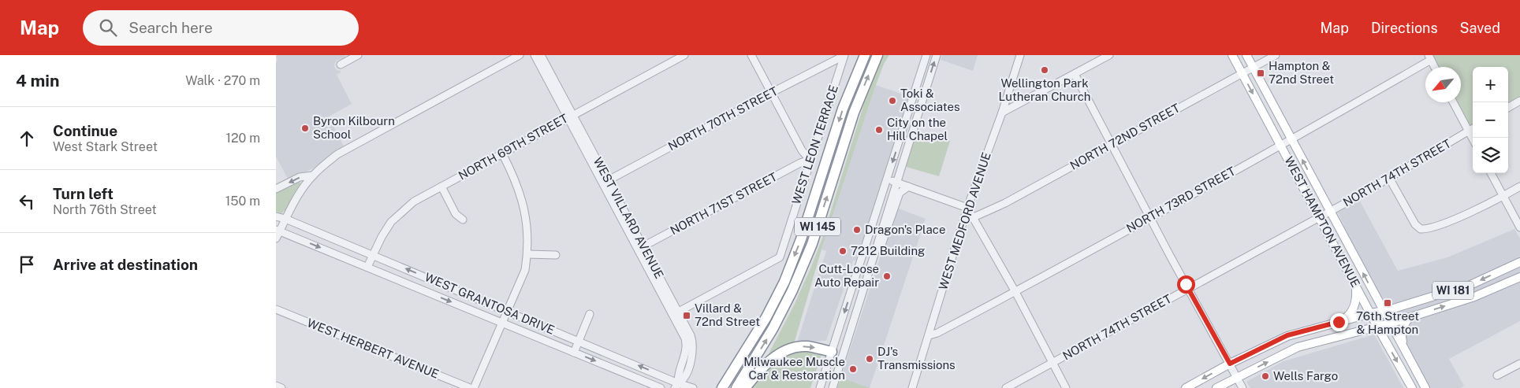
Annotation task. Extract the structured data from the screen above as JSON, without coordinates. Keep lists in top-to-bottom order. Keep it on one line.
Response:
{"streets":{"highway":["WI 145"],"main road":["WEST HAMPTON AVENUE","WI 181"],"street":["NORTH 70TH STREET","NORTH 72ND STREET","WEST LEON TERRACE","NORTH 69TH STREET","NORTH 74TH STREET","NORTH 73RD STREET","NORTH 71ST STREET","WEST VILLARD AVENUE","WEST MEDFORD AVENUE","WEST GRANTOSA DRIVE","WEST HERBERT AVENUE"]},"crossings":[["NORTH 70TH STREET","WEST LEON TERRACE"],["NORTH 70TH STREET","WEST VILLARD AVENUE"],["NORTH 72ND STREET","WEST HAMPTON AVENUE"],["WEST LEON TERRACE","NORTH 71ST STREET"],["WEST LEON TERRACE","WEST VILLARD AVENUE"],["NORTH 69TH STREET","WEST VILLARD AVENUE"],["NORTH 69TH STREET","WEST GRANTOSA DRIVE"],["NORTH 74TH STREET","WEST HAMPTON AVENUE"],["NORTH 73RD STREET","WEST MEDFORD AVENUE"],["NORTH 73RD STREET","WEST HAMPTON AVENUE"],["NORTH 71ST STREET","WEST VILLARD AVENUE"],["WEST VILLARD AVENUE","WEST GRANTOSA DRIVE"],["WEST HAMPTON AVENUE","WI 181"]],"places":{"other":["Wellington Park Lutheran Church","Toki & Associates","Byron Kilbourn School","City on the Hill Chapel","Dragon's Place","7212 Building","Cutt-Loose Auto Repair","DJ's Transmissions","Milwaukee Muscle Car & Restoration","Wells Fargo"],"transit":["Hampton & 72nd Street","76th Street & Hampton","Villard & 72nd Street"]},"north":"bottom left","page":{"header":"Map","search":"Search here","nav":["Map","Directions","Saved"],"heading":["4 min","Walk · 270 m"],"map_buttons":["+","−"],"list":[["Continue","West Stark Street","120 m"],["Turn left","North 76th Street","150 m"],"Arrive at destination"]}}
